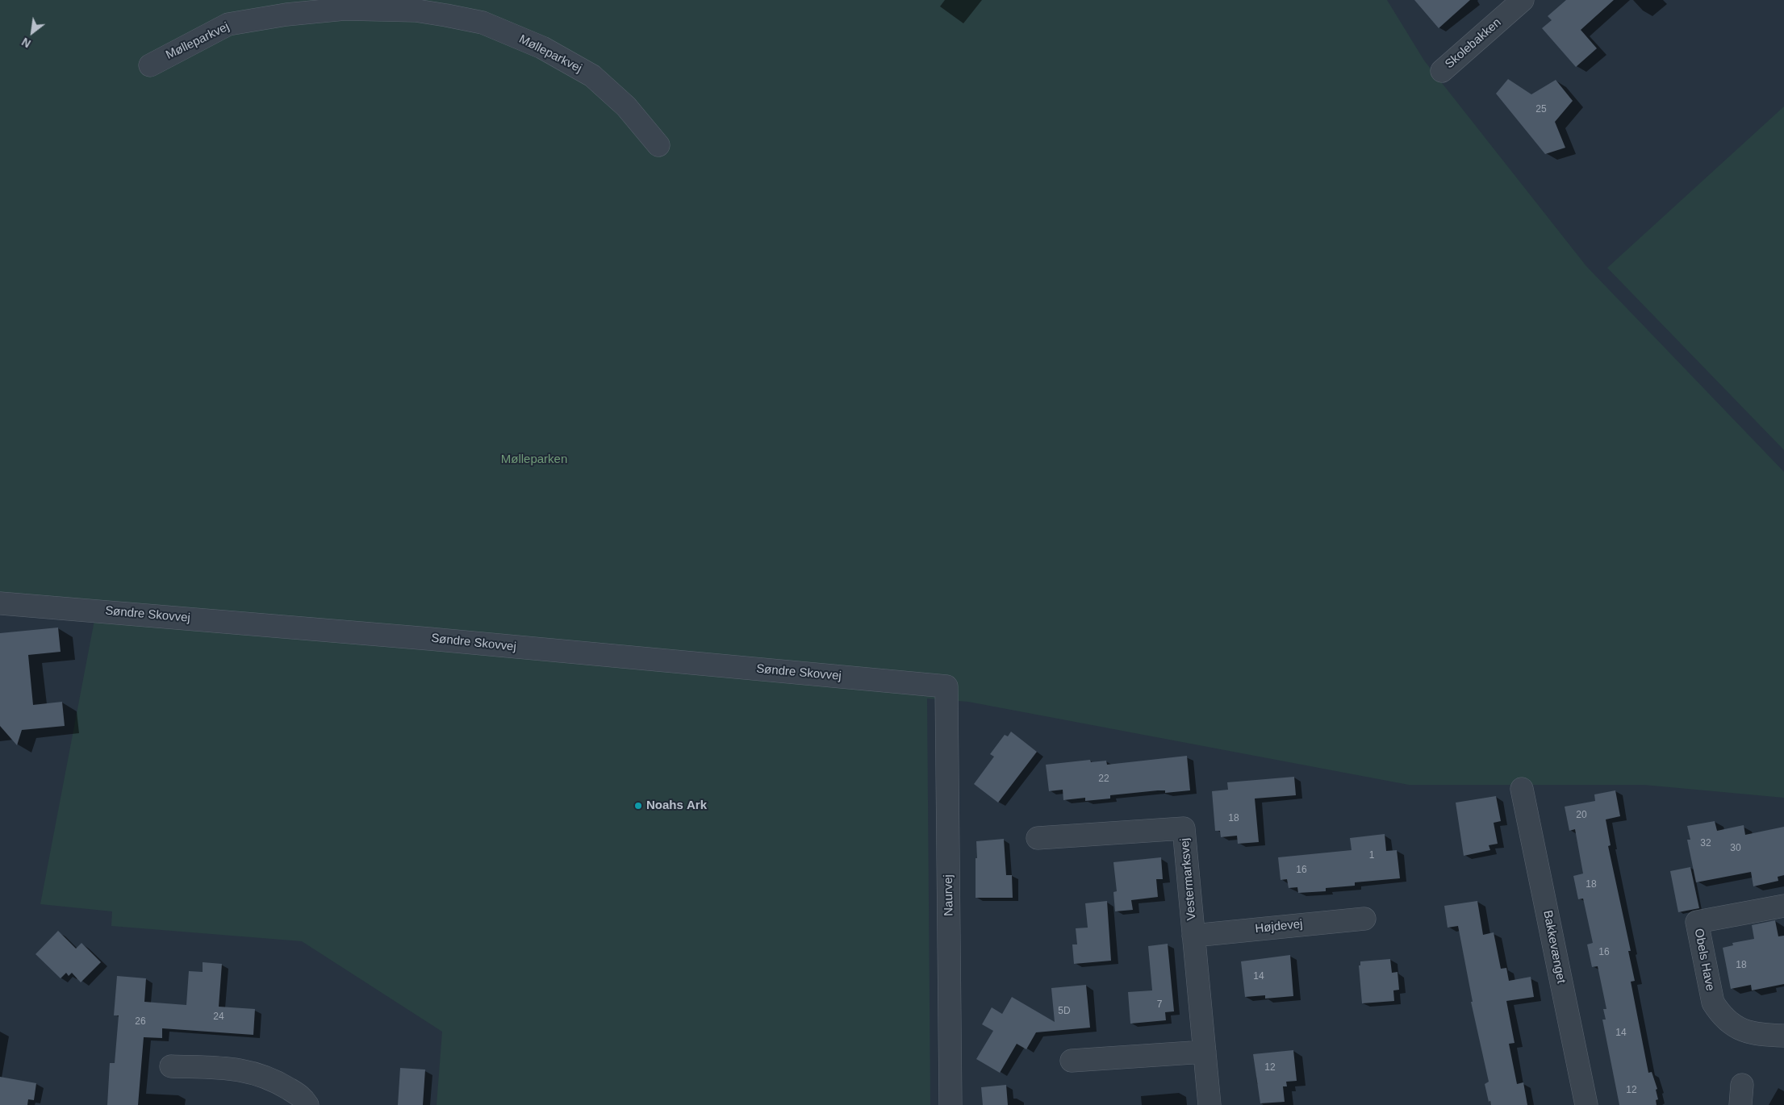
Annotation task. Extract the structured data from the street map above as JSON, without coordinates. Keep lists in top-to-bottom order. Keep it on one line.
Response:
{"streets":{"street":["Mølleparkvej","Skolebakken","Søndre Skovvej","Vestermarksvej","Naurvej","Højdevej","Bakkevænget","Obels Have"]},"crossings":[["Søndre Skovvej","Naurvej"],["Vestermarksvej","Højdevej"]],"parks":["Mølleparken"],"places":["Noahs Ark"],"house_numbers":["25","22","20","18","32","30","1","16","18","16","18","14","7","5D","24","26","14","12","12"],"north":"bottom left"}
